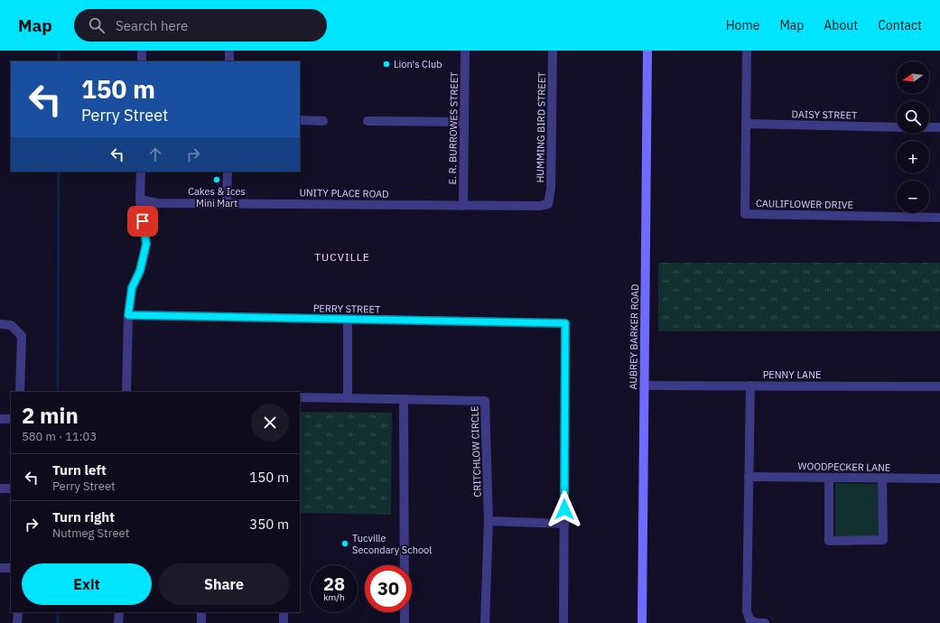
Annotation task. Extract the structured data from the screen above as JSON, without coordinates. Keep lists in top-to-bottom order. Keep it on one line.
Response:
{"streets":{"street":["DAISY STREET","HUMMING BIRD STREET","E. R. BURROWES STREET","UNITY PLACE ROAD","CAULIFLOWER DRIVE","PERRY STREET","AUBREY BARKER ROAD","PENNY LANE","CRITCHLOW CIRCLE","WOODPECKER LANE"]},"crossings":[["DAISY STREET","CAULIFLOWER DRIVE"],["HUMMING BIRD STREET","UNITY PLACE ROAD"],["E. R. BURROWES STREET","UNITY PLACE ROAD"],["AUBREY BARKER ROAD","PENNY LANE"]],"districts":["TUCVILLE"],"places":["Lion's Club","Cakes & Ices Mini Mart","Tucville Secondary School"],"north":"left","page":{"header":"Map","search":"Search here","nav":["Home","Map","About","Contact"],"map_buttons":["+","−"],"turn":["150 m","Perry Street"],"heading":["2 min","580 m · 11:03"],"list":[{"name":"Turn left","note":"Perry Street","value":"150 m"},{"name":"Turn right","note":"Nutmeg Street","value":"350 m"}],"buttons":["Exit","Share"],"speed":"28 km/h","limit":"30"}}
